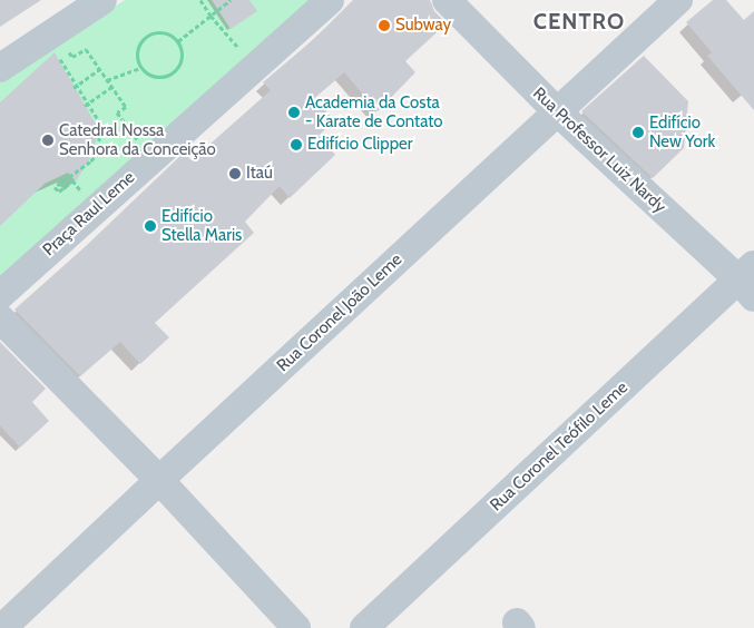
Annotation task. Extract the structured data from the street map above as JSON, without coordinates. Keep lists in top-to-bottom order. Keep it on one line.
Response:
{"streets":{"street":["Rua Professor Luiz Nardy","Praça Raul Leme","Rua Coronel João Leme","Rua Coronel Teófilo Leme"]},"crossings":[["Rua Professor Luiz Nardy","Rua Coronel João Leme"],["Rua Professor Luiz Nardy","Rua Coronel Teófilo Leme"]],"districts":["CENTRO"],"places":["Subway","Academia da Costa - Karate de Contato","Edifício New York","Catedral Nossa Senhora da Conceição","Edifício Clipper","Itaú","Edifício Stella Maris"]}
